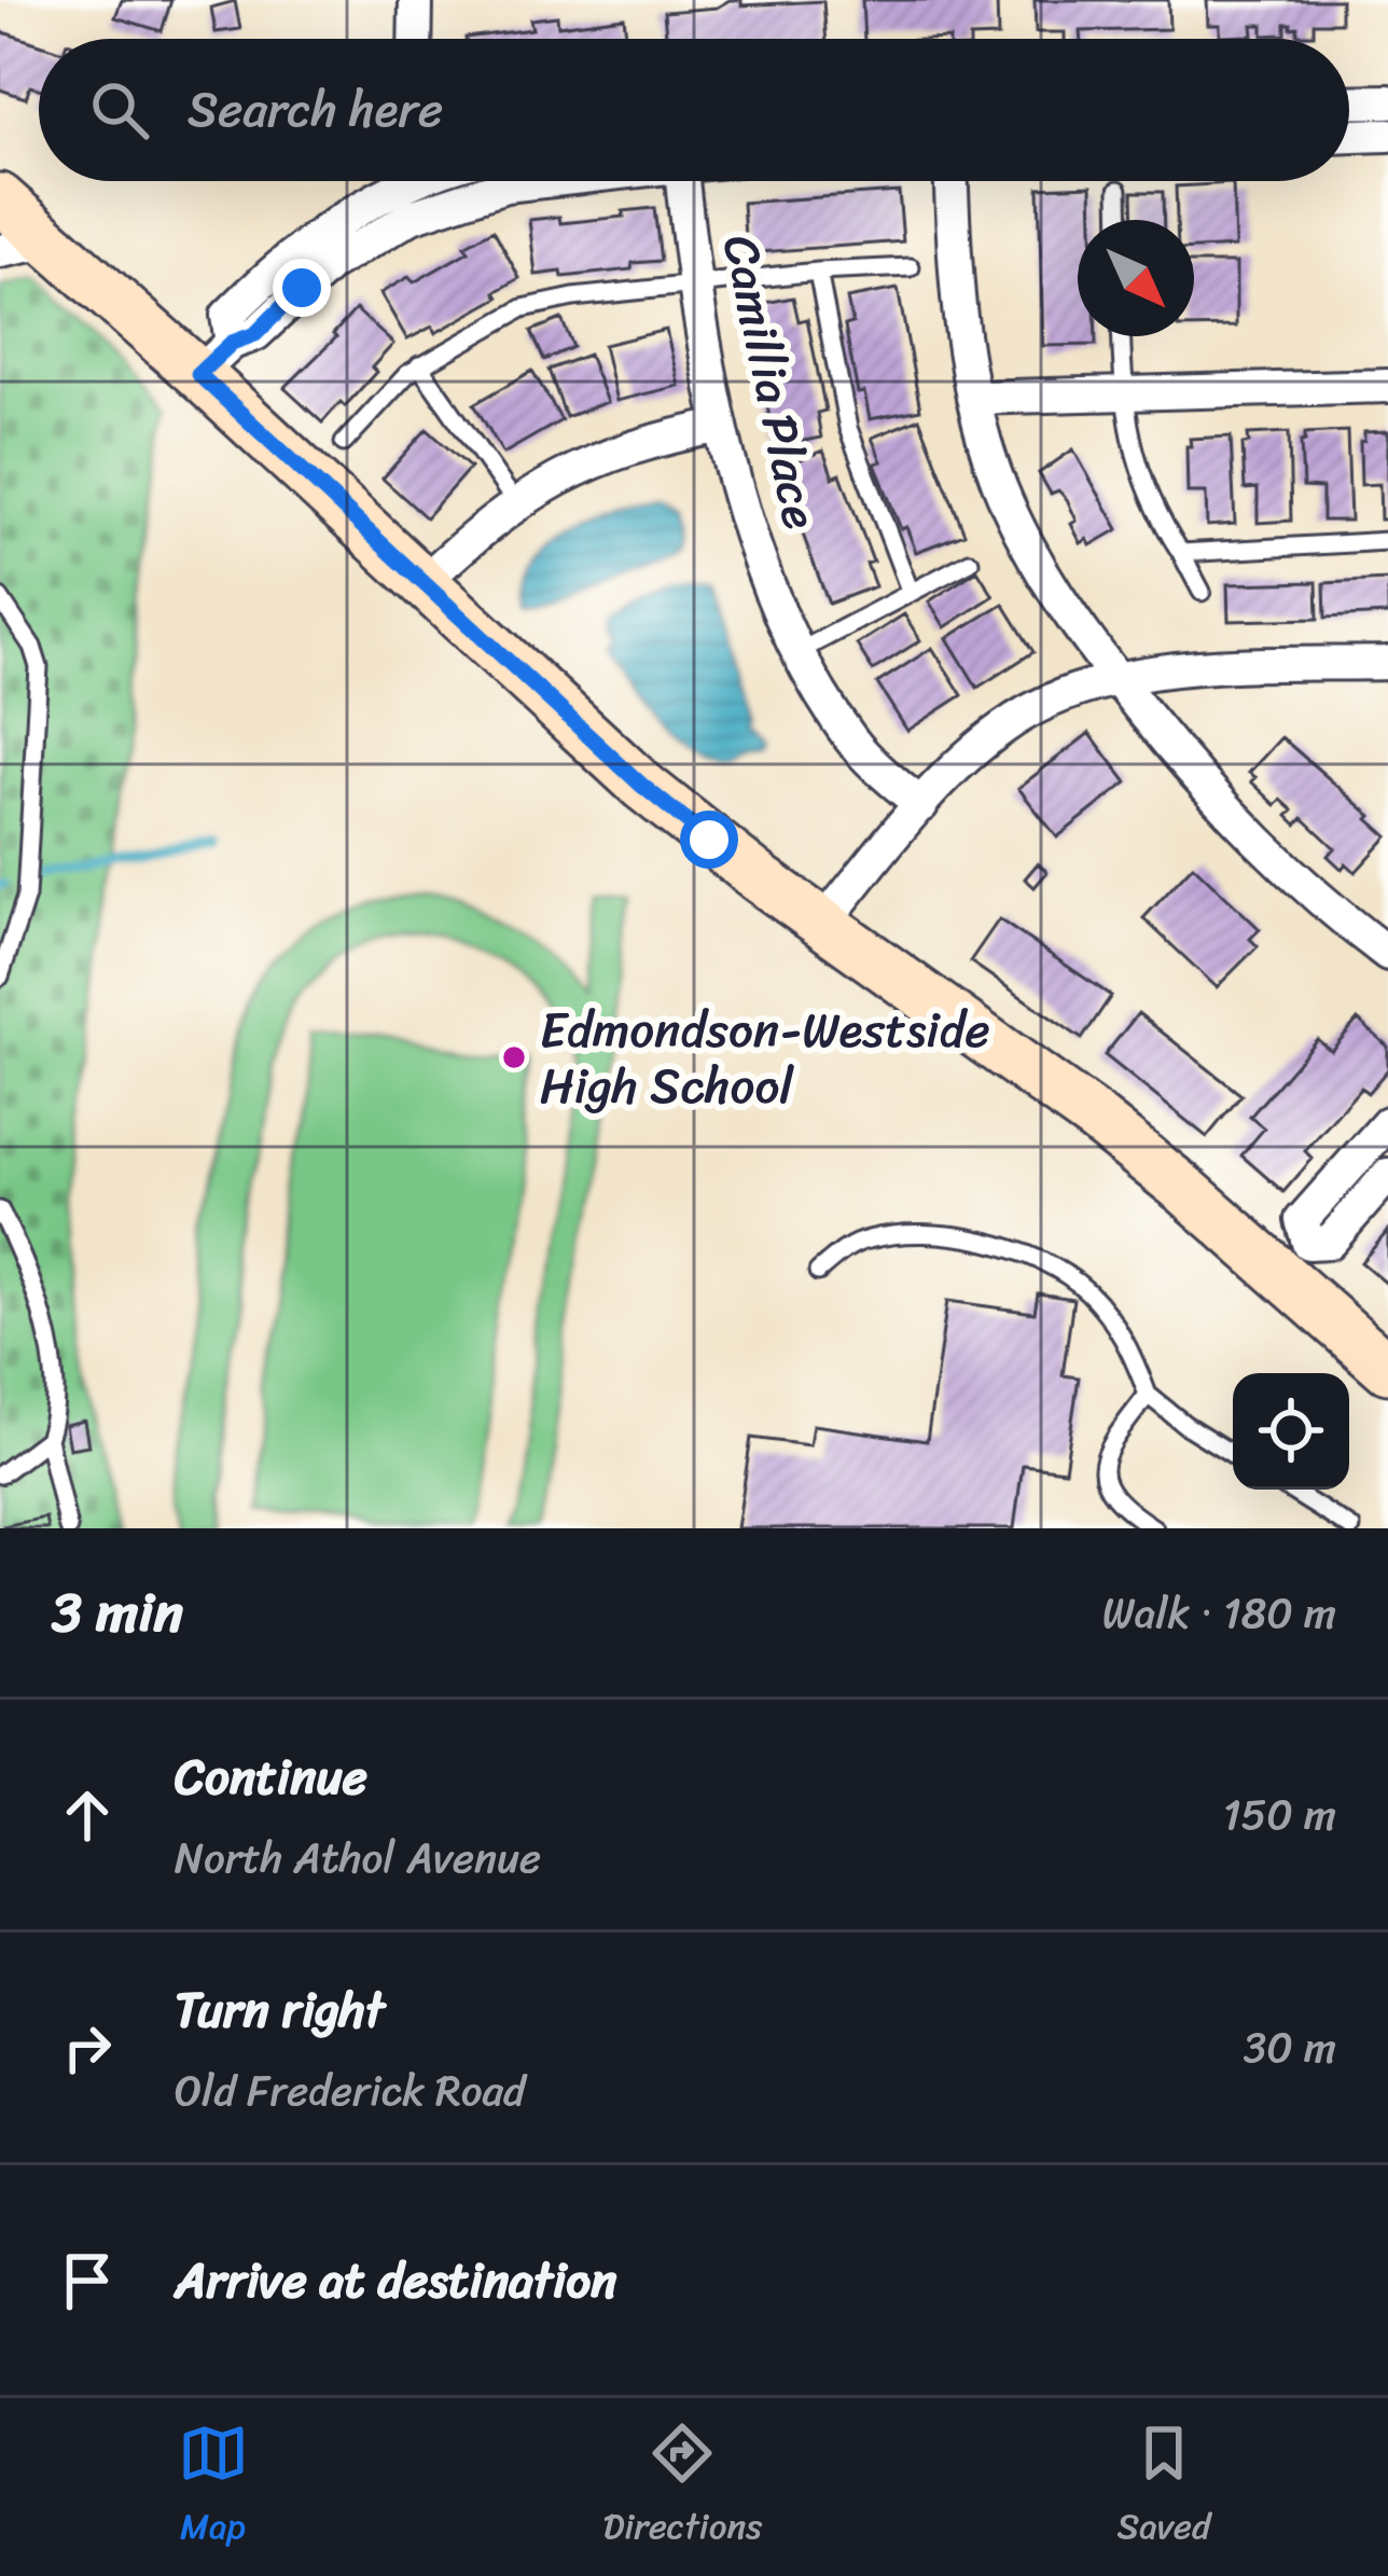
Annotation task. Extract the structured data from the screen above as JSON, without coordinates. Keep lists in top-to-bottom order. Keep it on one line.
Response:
{"streets":{"street":["Camillia Place"]},"places":["Edmondson-Westside High School"],"north":"bottom right","page":{"search":"Search here","heading":["3 min","Walk · 180 m"],"list":[["Continue","North Athol Avenue","150 m"],["Turn right","Old Frederick Road","30 m"],"Arrive at destination"],"nav":["Map","Directions","Saved"]}}
